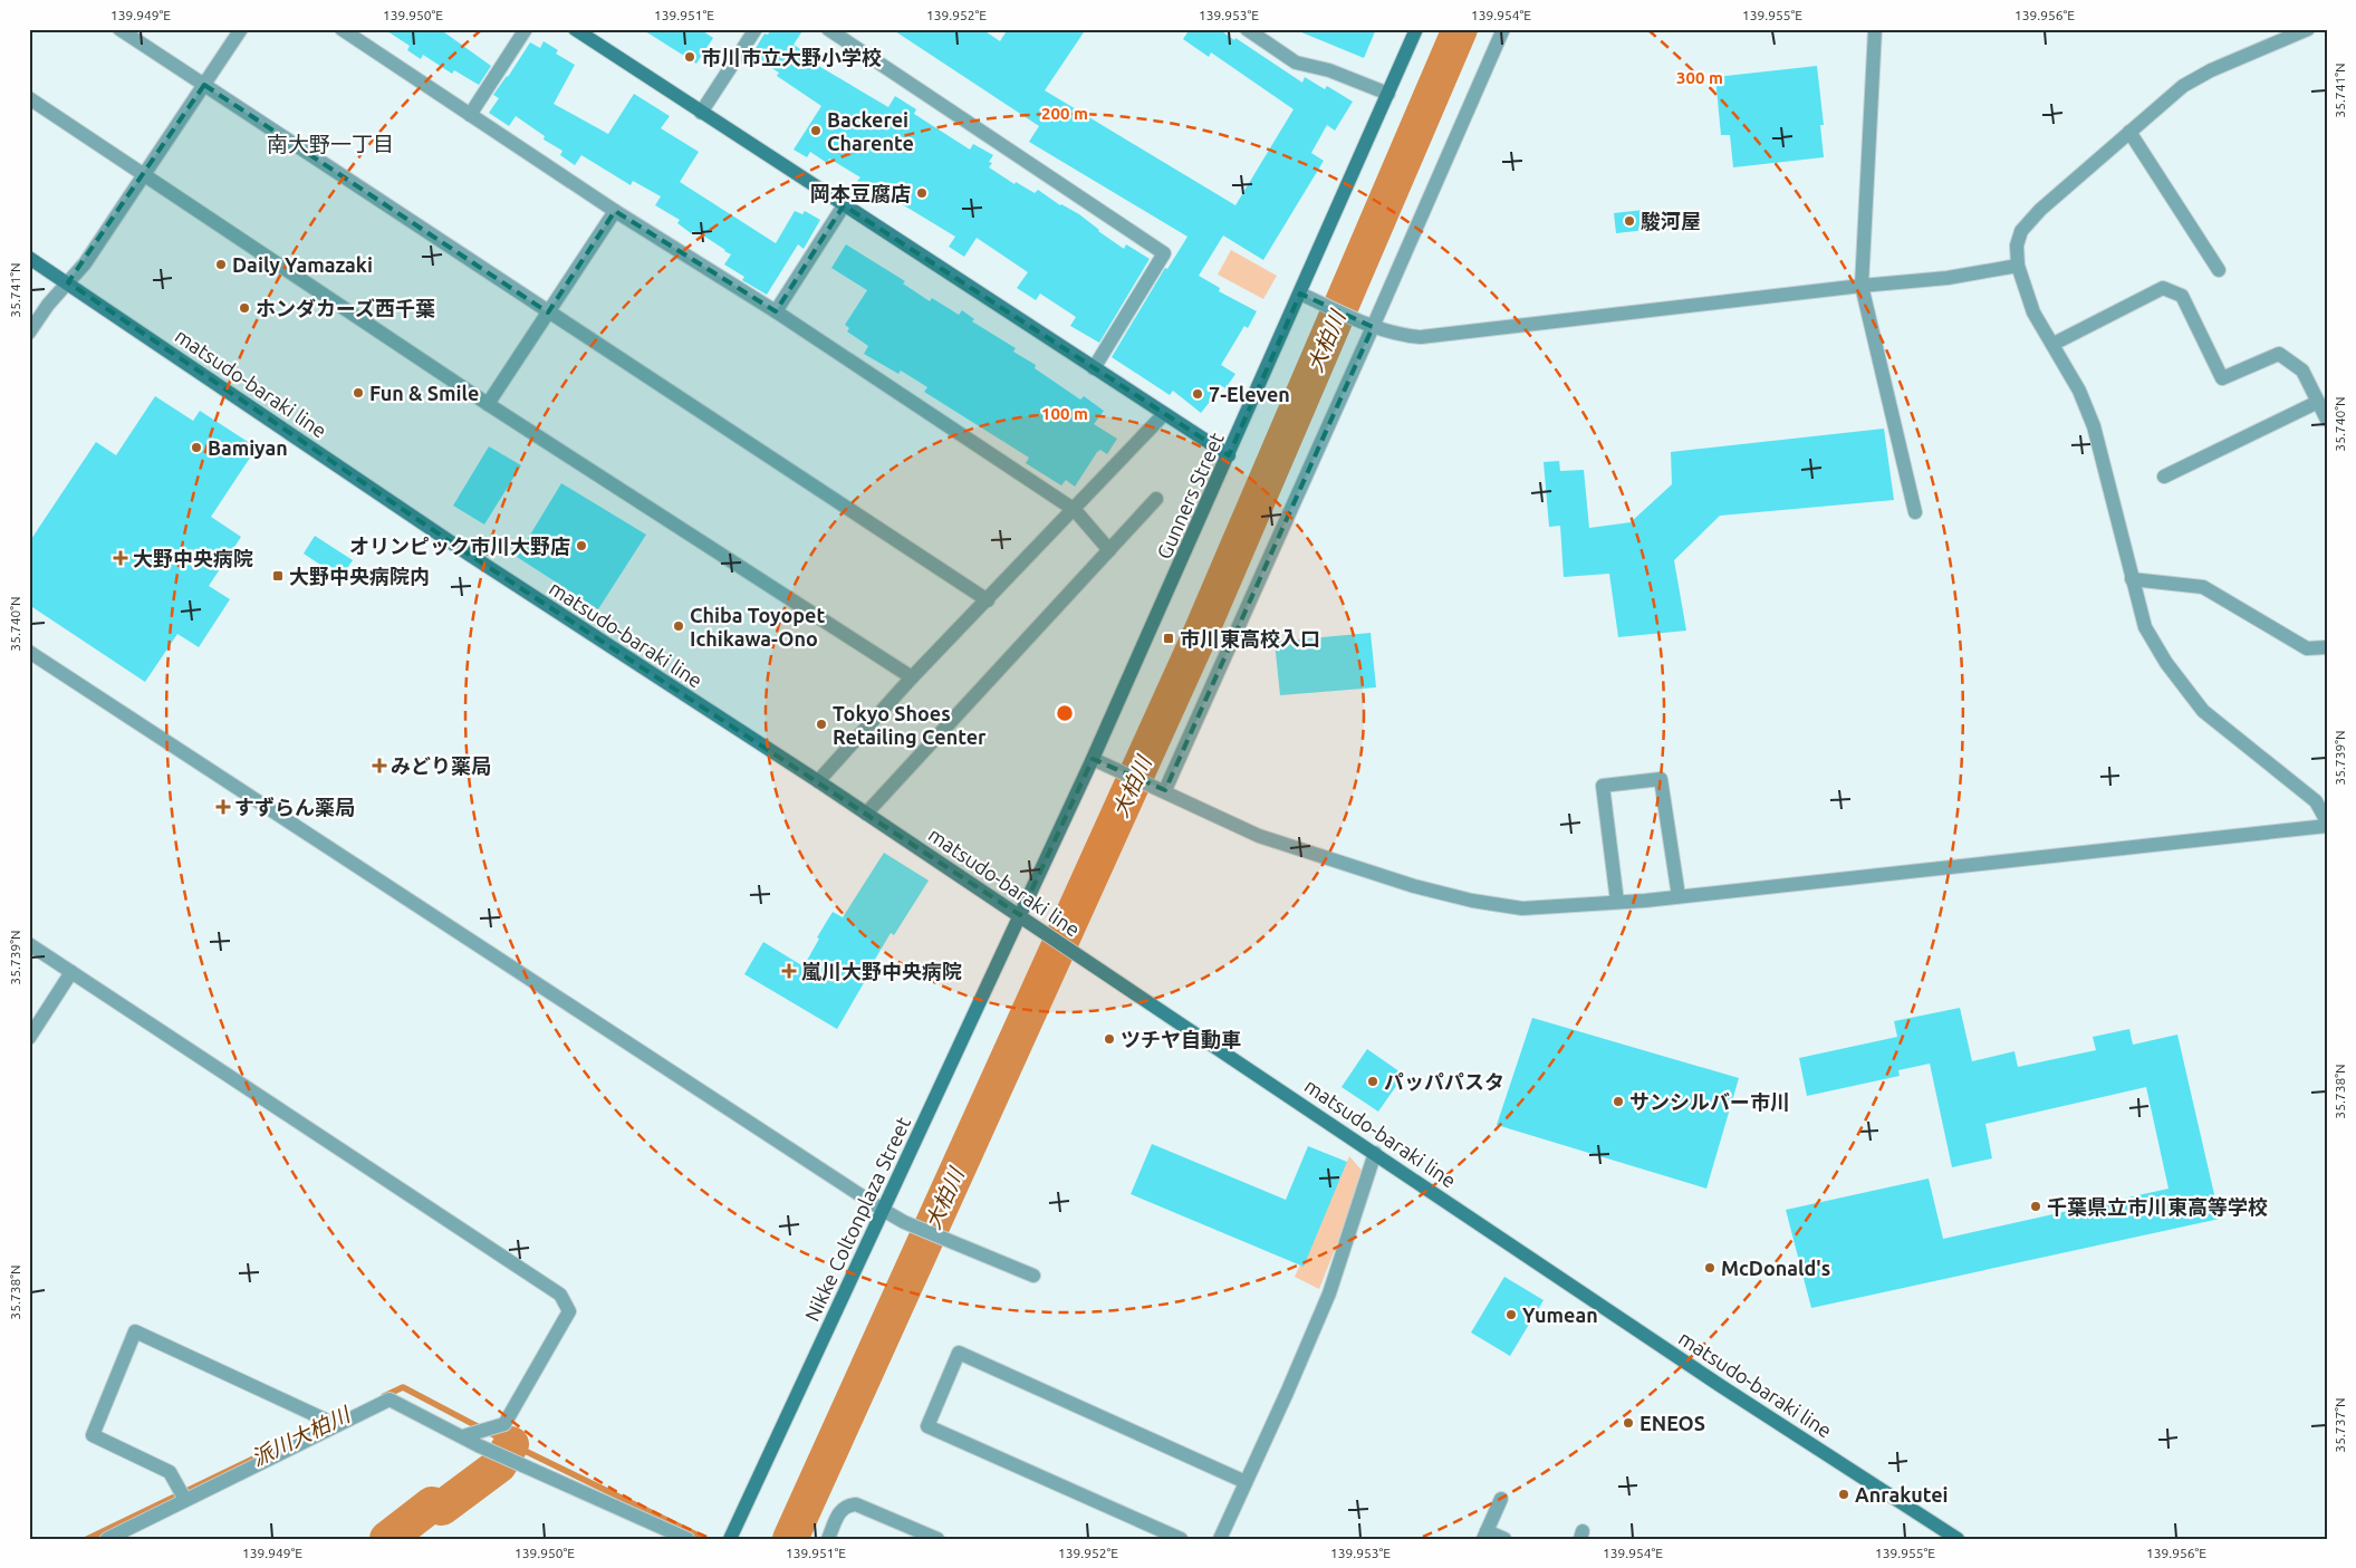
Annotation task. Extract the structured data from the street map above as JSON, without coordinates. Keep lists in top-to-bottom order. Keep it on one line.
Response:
{"streets":{"street":["matsudo-baraki line","Gunners Street","Nikke Coltonplaza Street"]},"crossings":[["matsudo-baraki line","Gunners Street"],["matsudo-baraki line","Nikke Coltonplaza Street"],["Gunners Street","Nikke Coltonplaza Street"]],"districts":["南大野一丁目"],"water":["大柏川","派川大柏川"],"places":{"other":["市川市立大野小学校","Backerei Charente","岡本豆腐店","駿河屋","Daily Yamazaki","ホンダカーズ西千葉","Fun & Smile","7-Eleven","Bamiyan","オリンピック市川大野店","Chiba Toyopet Ichikawa-Ono","Tokyo Shoes Retailing Center","ツチヤ自動車","パッパパスタ","サンシルバー市川","千葉県立市川東高等学校","McDonald's","Yumean","ENEOS","Anrakutei"],"health":["大野中央病院","みどり薬局","すずらん薬局","嵐川大野中央病院"],"transit":["大野中央病院内","市川東高校入口"]},"coordinates":["139.949°E","139.950°E","139.951°E","139.952°E","139.953°E","139.954°E","139.955°E","139.956°E","35.741°N","35.740°N","35.739°N","35.738°N","35.737°N"],"rings":["300 m","200 m","100 m"]}
